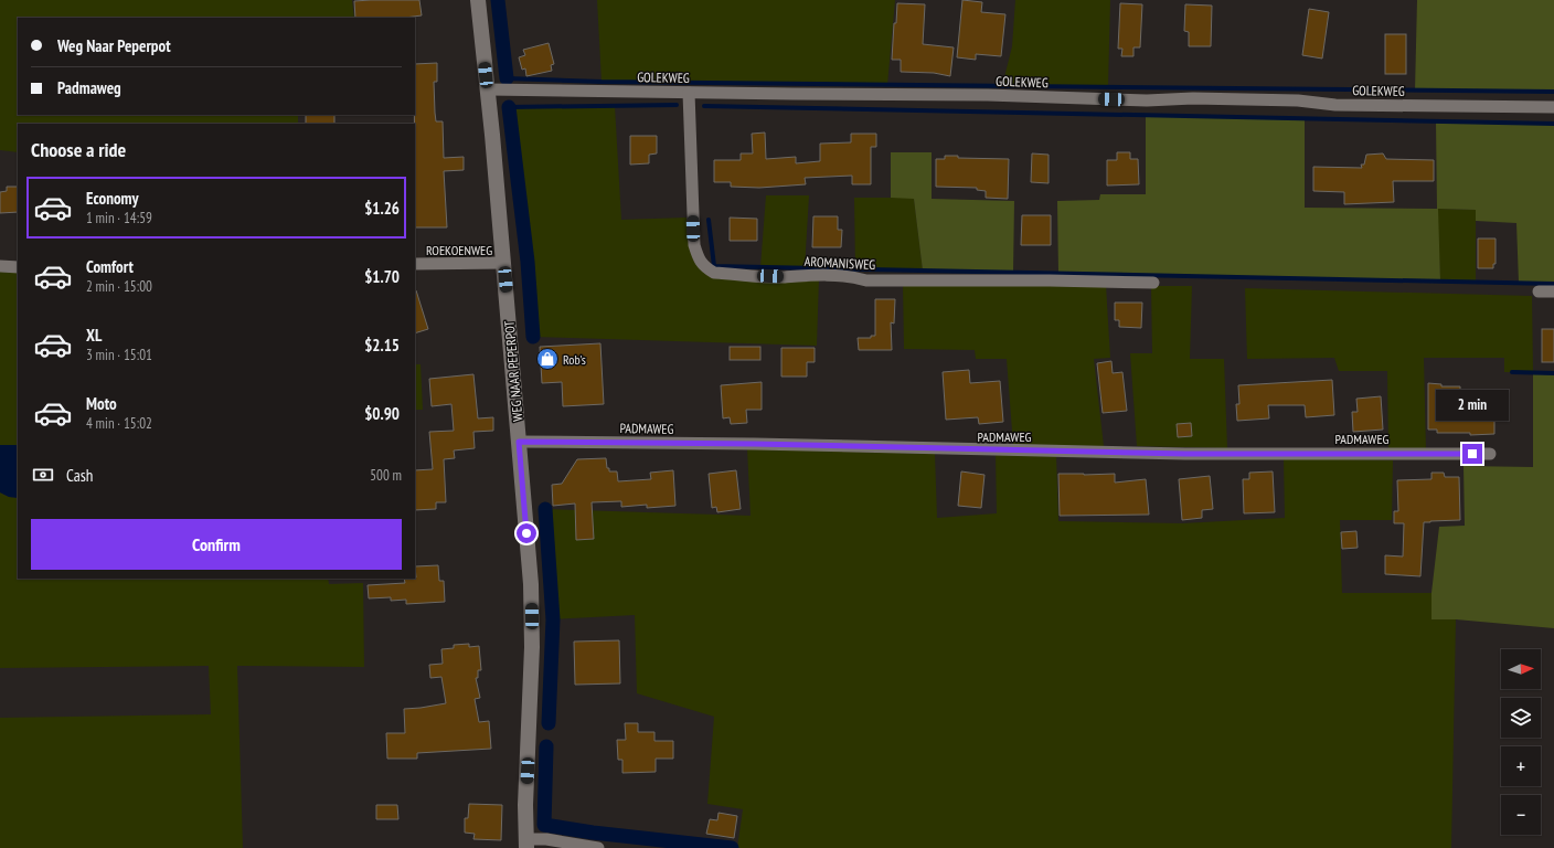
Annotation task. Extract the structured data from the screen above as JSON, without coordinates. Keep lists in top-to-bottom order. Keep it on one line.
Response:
{"streets":{"street":["GOLEKWEG","ROEKOENWEG","AROMANISWEG","WEG NAAR PEPERPOT","PADMAWEG"]},"crossings":[["GOLEKWEG","AROMANISWEG"],["GOLEKWEG","WEG NAAR PEPERPOT"],["ROEKOENWEG","WEG NAAR PEPERPOT"],["WEG NAAR PEPERPOT","PADMAWEG"]],"places":{"shop":["Rob's"]},"north":"right","page":{"banner":["Weg Naar Peperpot","Padmaweg"],"heading":"Choose a ride","list":[{"name":"Economy","note":"1 min · 14:59","value":"$1.26"},{"name":"Comfort","note":"2 min · 15:00","value":"$1.70"},{"name":"XL","note":"3 min · 15:01","value":"$2.15"},{"name":"Moto","note":"4 min · 15:02","value":"$0.90"}],"bubble":"2 min","pay":["Cash","500 m"],"buttons":"Confirm","map_buttons":["+","−"]}}
